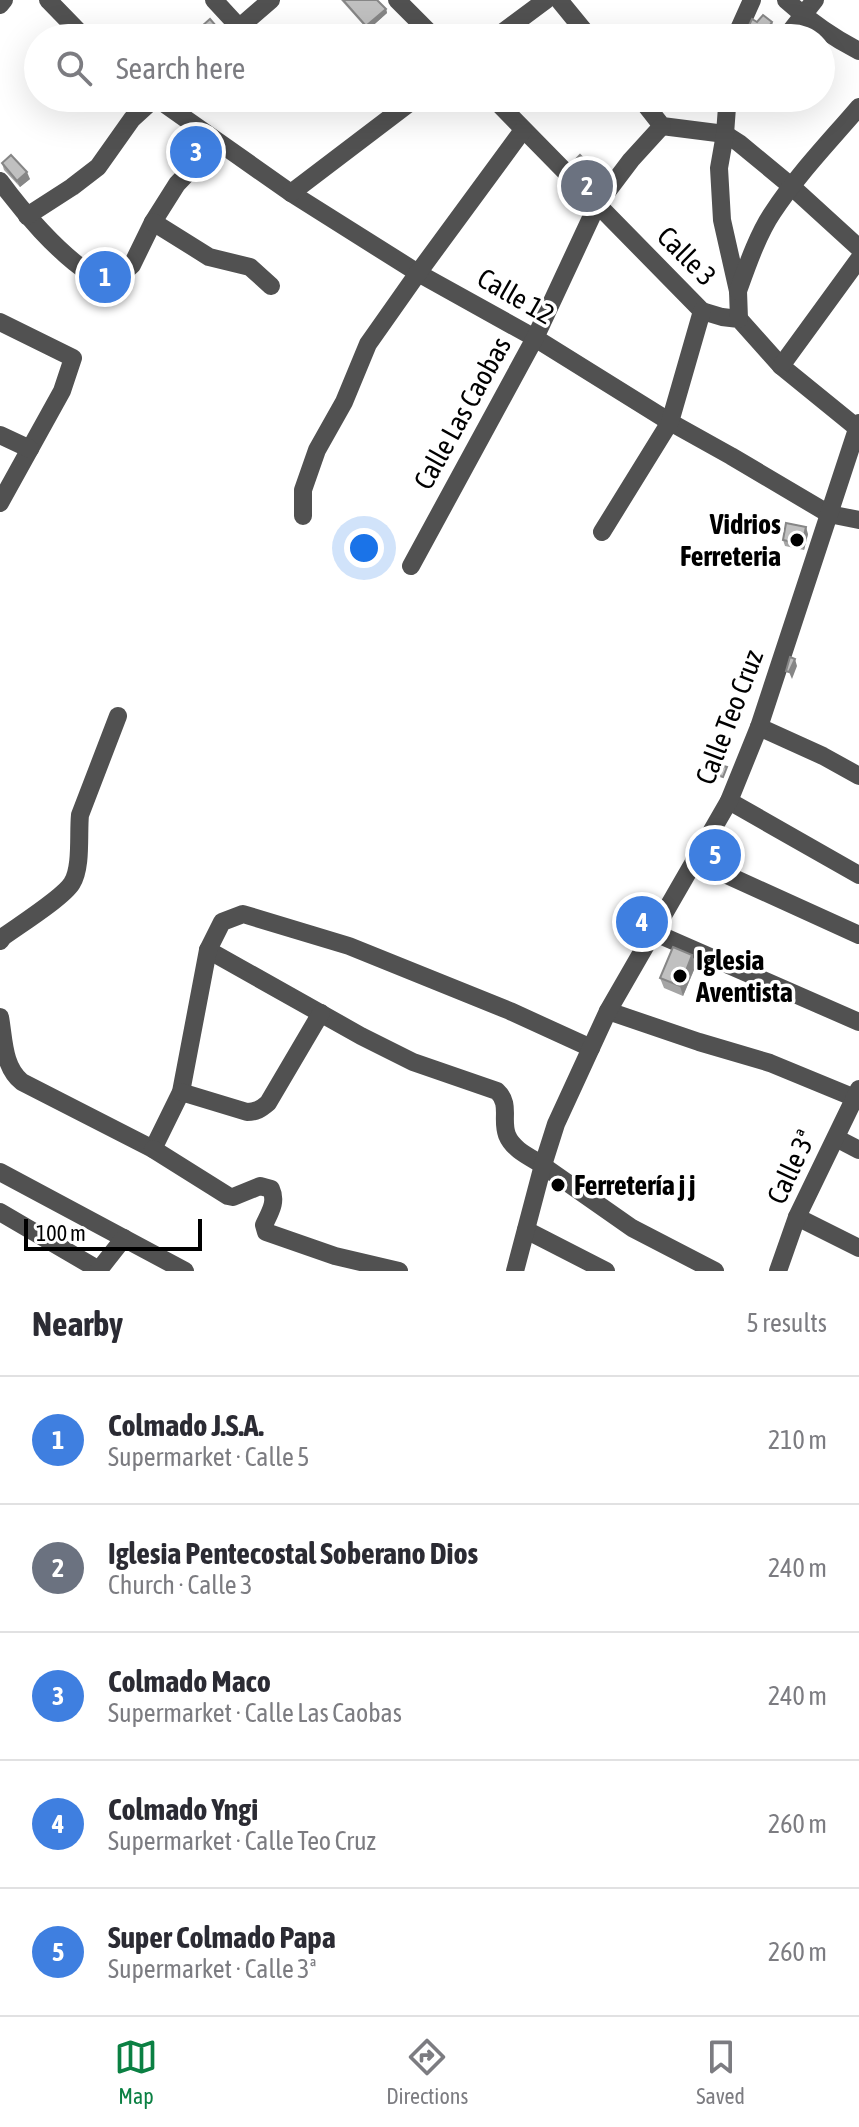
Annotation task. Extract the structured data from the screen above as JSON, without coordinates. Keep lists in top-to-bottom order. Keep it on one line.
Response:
{"streets":{"street":["Calle 3","Calle 12","Calle Las Caobas","Calle Teo Cruz","Calle 3ª"]},"crossings":[["Calle 3","Calle Las Caobas"],["Calle 12","Calle Las Caobas"],["Calle 12","Calle Teo Cruz"]],"places":["Vidrios Ferreteria","Iglesia Aventista","Ferretería j j"],"scale_bar":"100 m","page":{"search":"Search here","pins":["3","2","1","5","4"],"scale":"100 m","heading":["Nearby","5 results"],"list":[{"mark":"1","name":"Colmado J.S.A.","note":"Supermarket · Calle 5","value":"210 m"},{"mark":"2","name":"Iglesia Pentecostal Soberano Dios","note":"Church · Calle 3","value":"240 m"},{"mark":"3","name":"Colmado Maco","note":"Supermarket · Calle Las Caobas","value":"240 m"},{"mark":"4","name":"Colmado Yngi","note":"Supermarket · Calle Teo Cruz","value":"260 m"},{"mark":"5","name":"Super Colmado Papa","note":"Supermarket · Calle 3ª","value":"260 m"}],"nav":["Map","Directions","Saved"]}}
